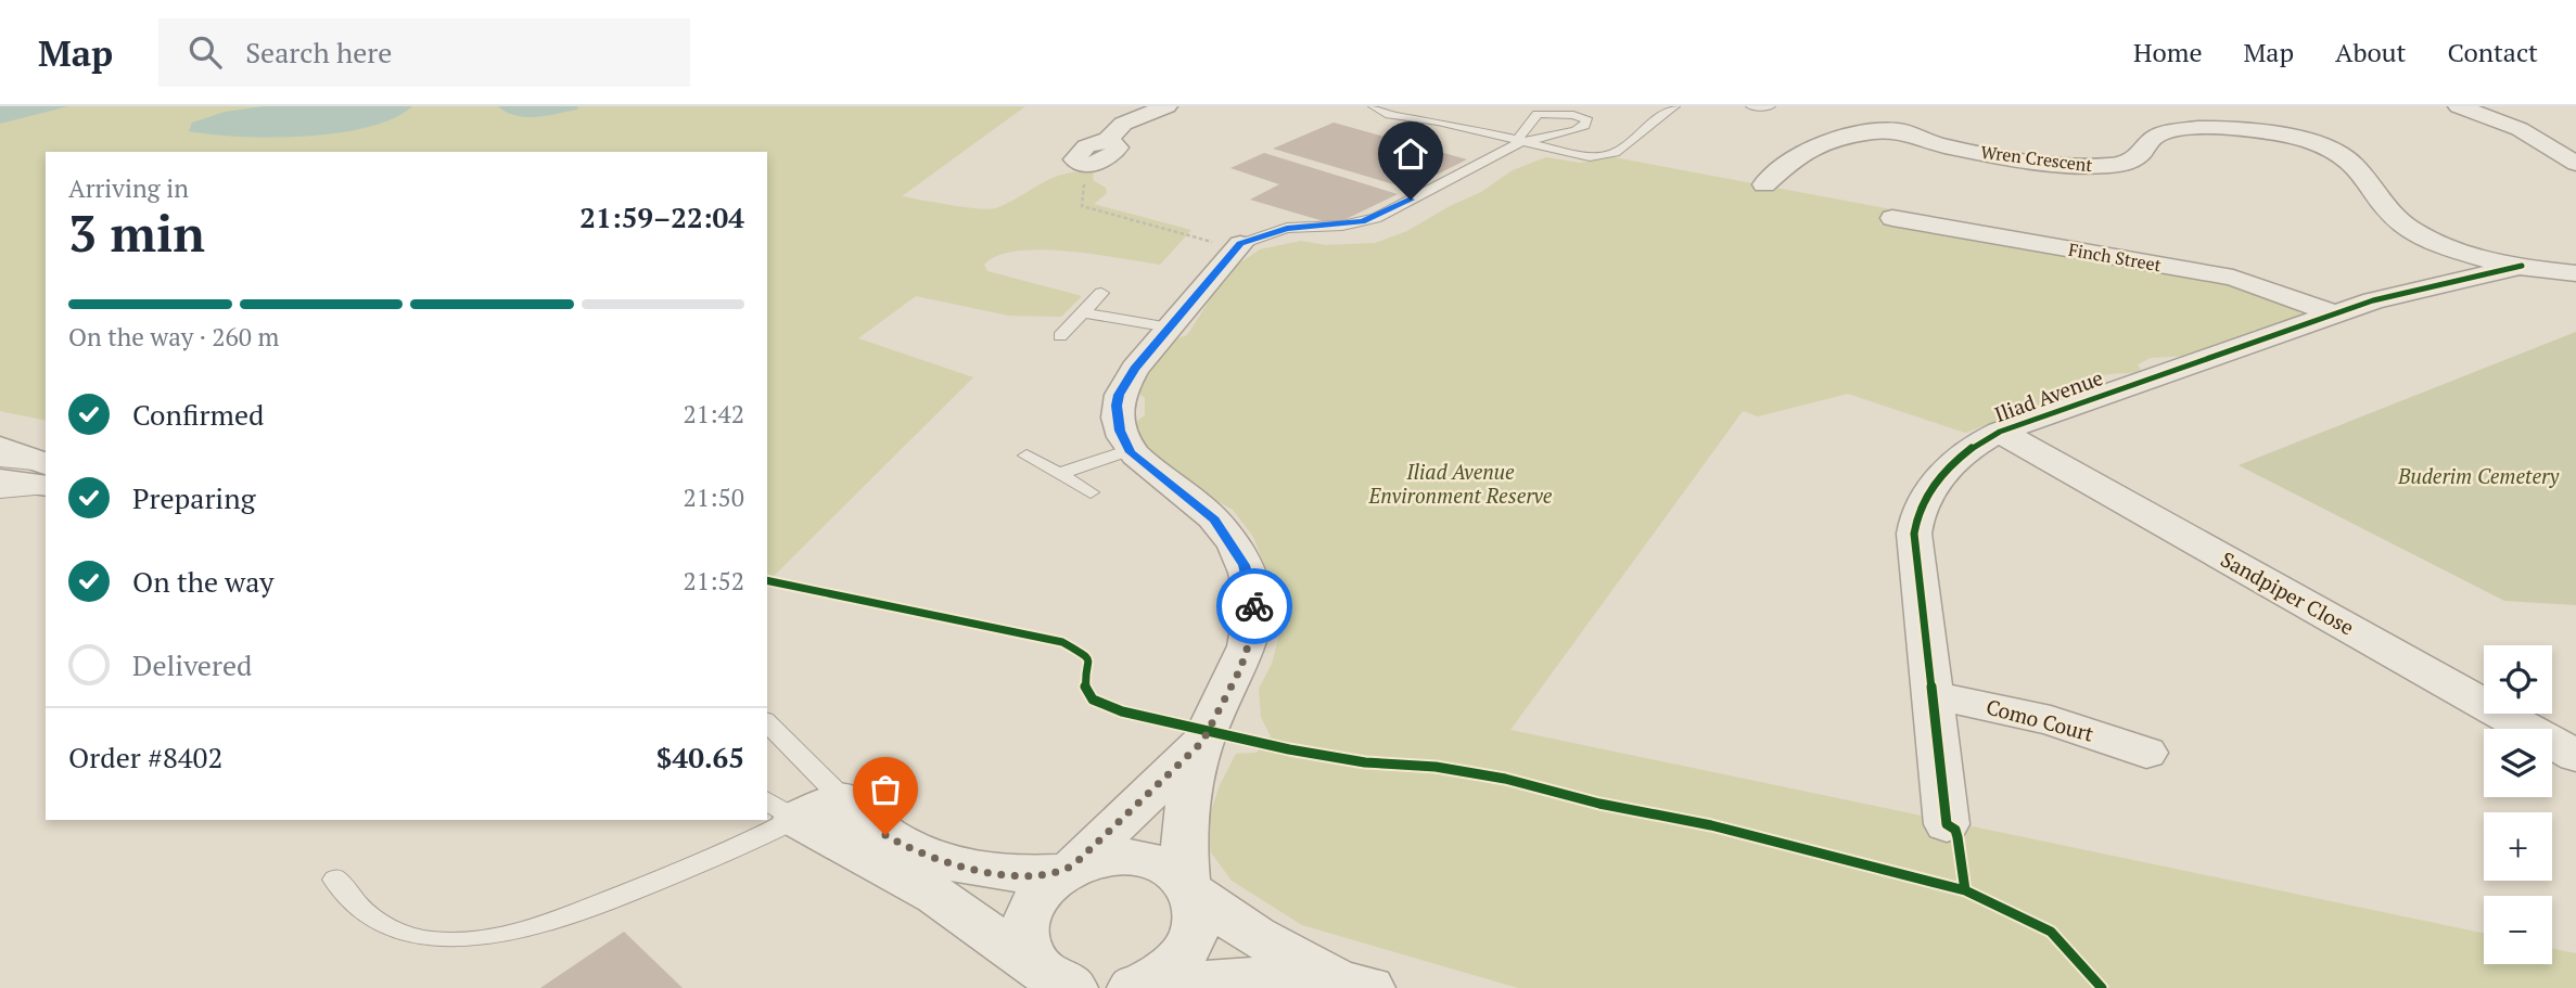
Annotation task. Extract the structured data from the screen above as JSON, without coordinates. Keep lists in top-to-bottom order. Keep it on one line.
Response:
{"streets":{"street":["Wren Crescent","Finch Street","Iliad Avenue","Sandpiper Close","Como Court"]},"crossings":[["Wren Crescent","Iliad Avenue"],["Finch Street","Iliad Avenue"],["Iliad Avenue","Sandpiper Close"],["Iliad Avenue","Como Court"]],"parks":["Iliad Avenue Environment Reserve","Buderim Cemetery"],"page":{"header":"Map","search":"Search here","nav":["Home","Map","About","Contact"],"heading":["3 min","Arriving in","21:59–22:04"],"panel":["Order #8402","$40.65"],"bar":"On the way · 260 m","list":[["Confirmed","21:42"],["Preparing","21:50"],["On the way","21:52"],"Delivered"],"map_buttons":["+","−"]}}
